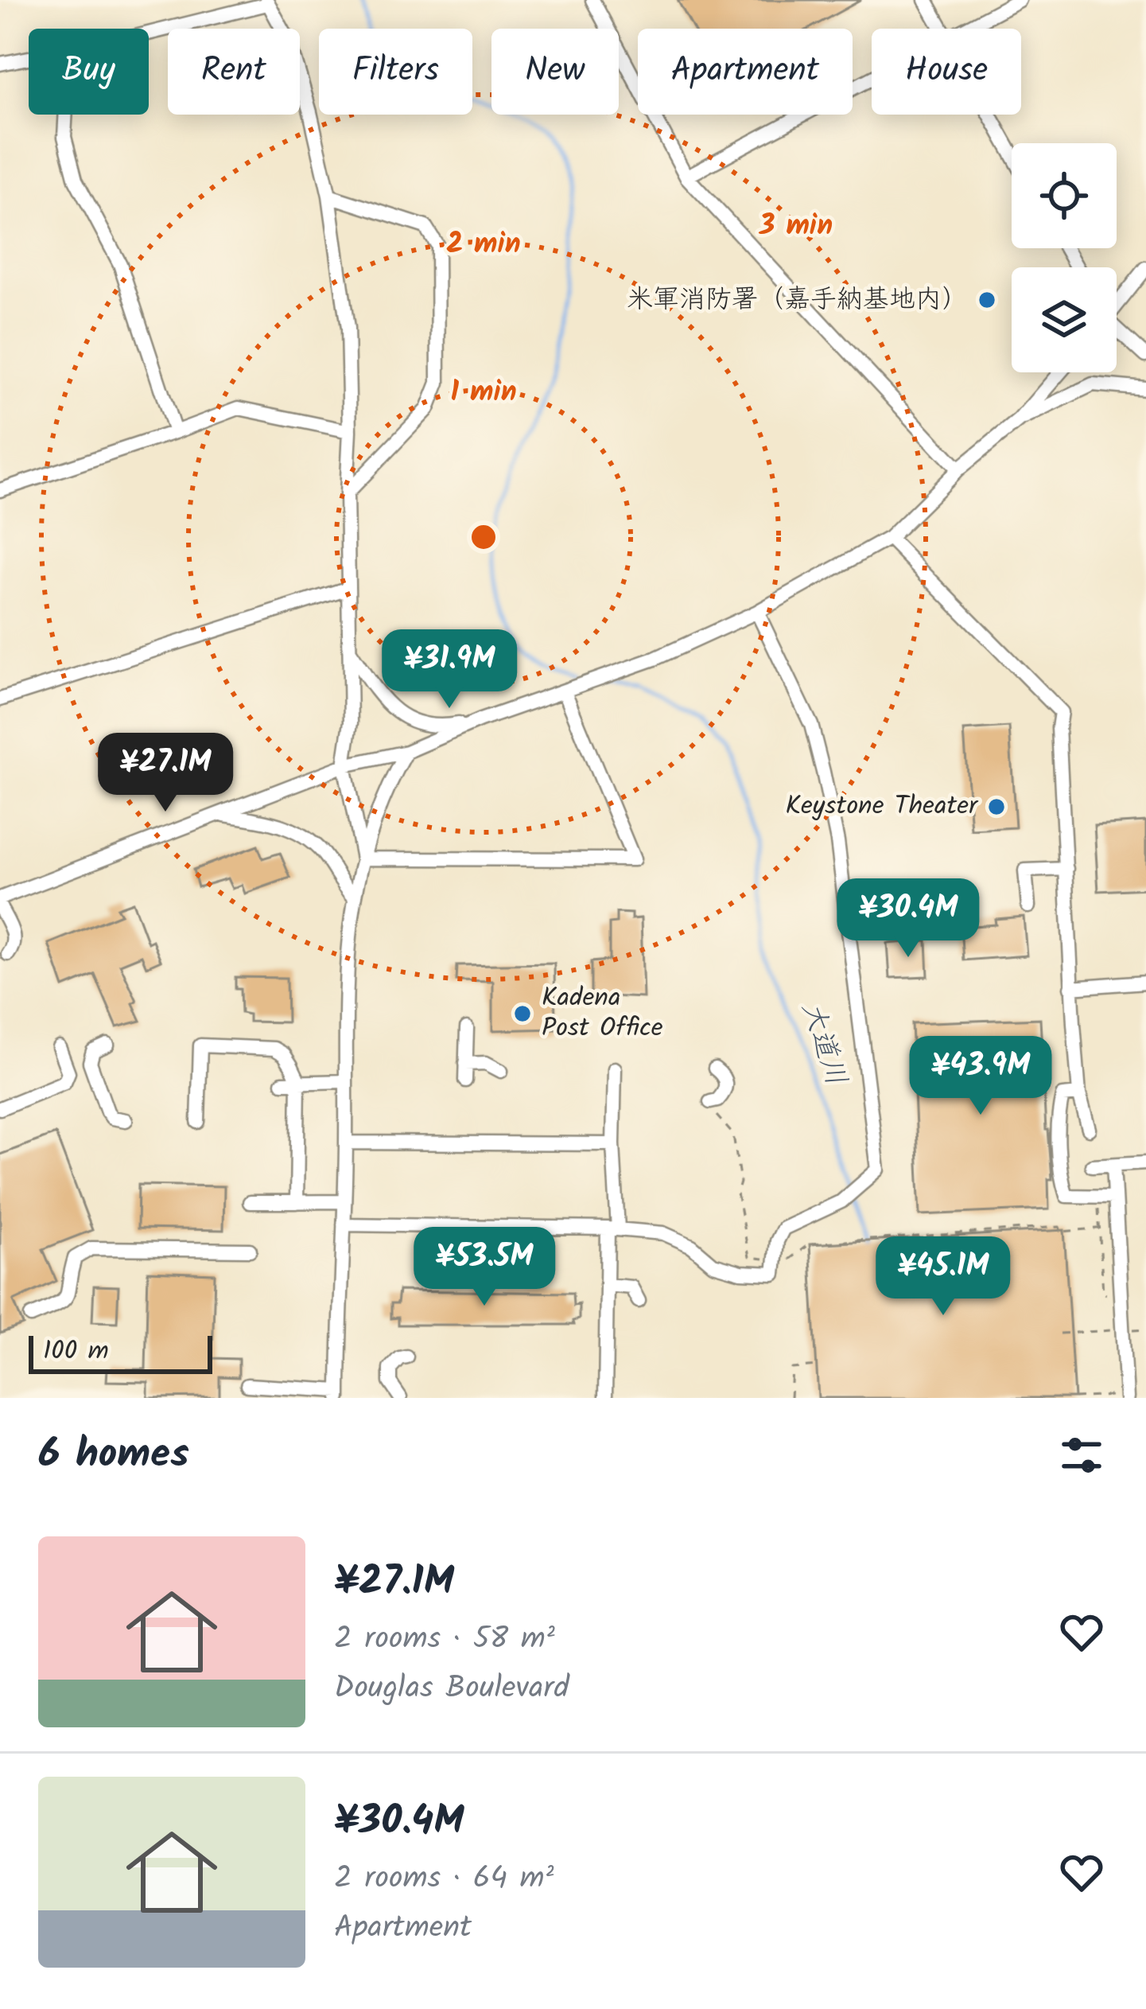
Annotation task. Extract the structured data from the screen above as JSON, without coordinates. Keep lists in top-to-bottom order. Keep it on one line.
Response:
{"water":["大道川"],"places":["米軍消防署（嘉手納基地内）","Keystone Theater","Kadena Post Office"],"scale_bar":"100 m","page":{"chip":["Buy","Rent","Filters","New","Apartment","House"],"price":["¥31.9M","¥27.1M","¥30.4M","¥43.9M","¥53.5M","¥45.1M"],"scale":"100 m","heading":"6 homes","list":[{"name":"¥27.1M","note":"2 rooms · 58 m² · Douglas Boulevard"},{"name":"¥30.4M","note":"2 rooms · 64 m² · Apartment"}]},"rings":["3 min","2 min","1 min"]}
